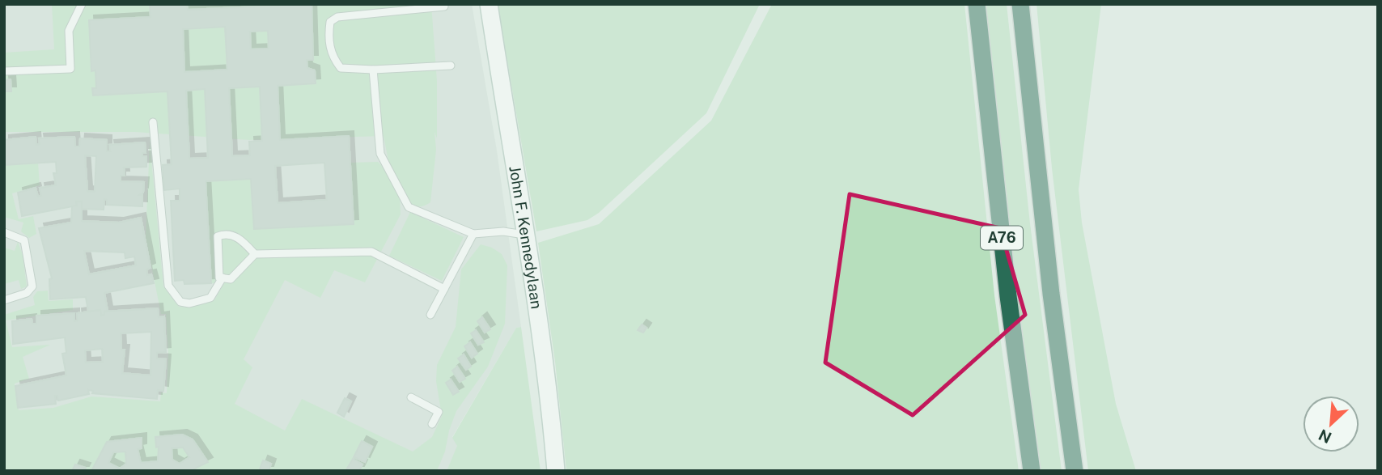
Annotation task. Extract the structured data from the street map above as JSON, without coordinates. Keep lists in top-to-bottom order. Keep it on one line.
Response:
{"streets":{"highway":["A76"],"street":["John F. Kennedylaan"]},"north":"bottom left"}
